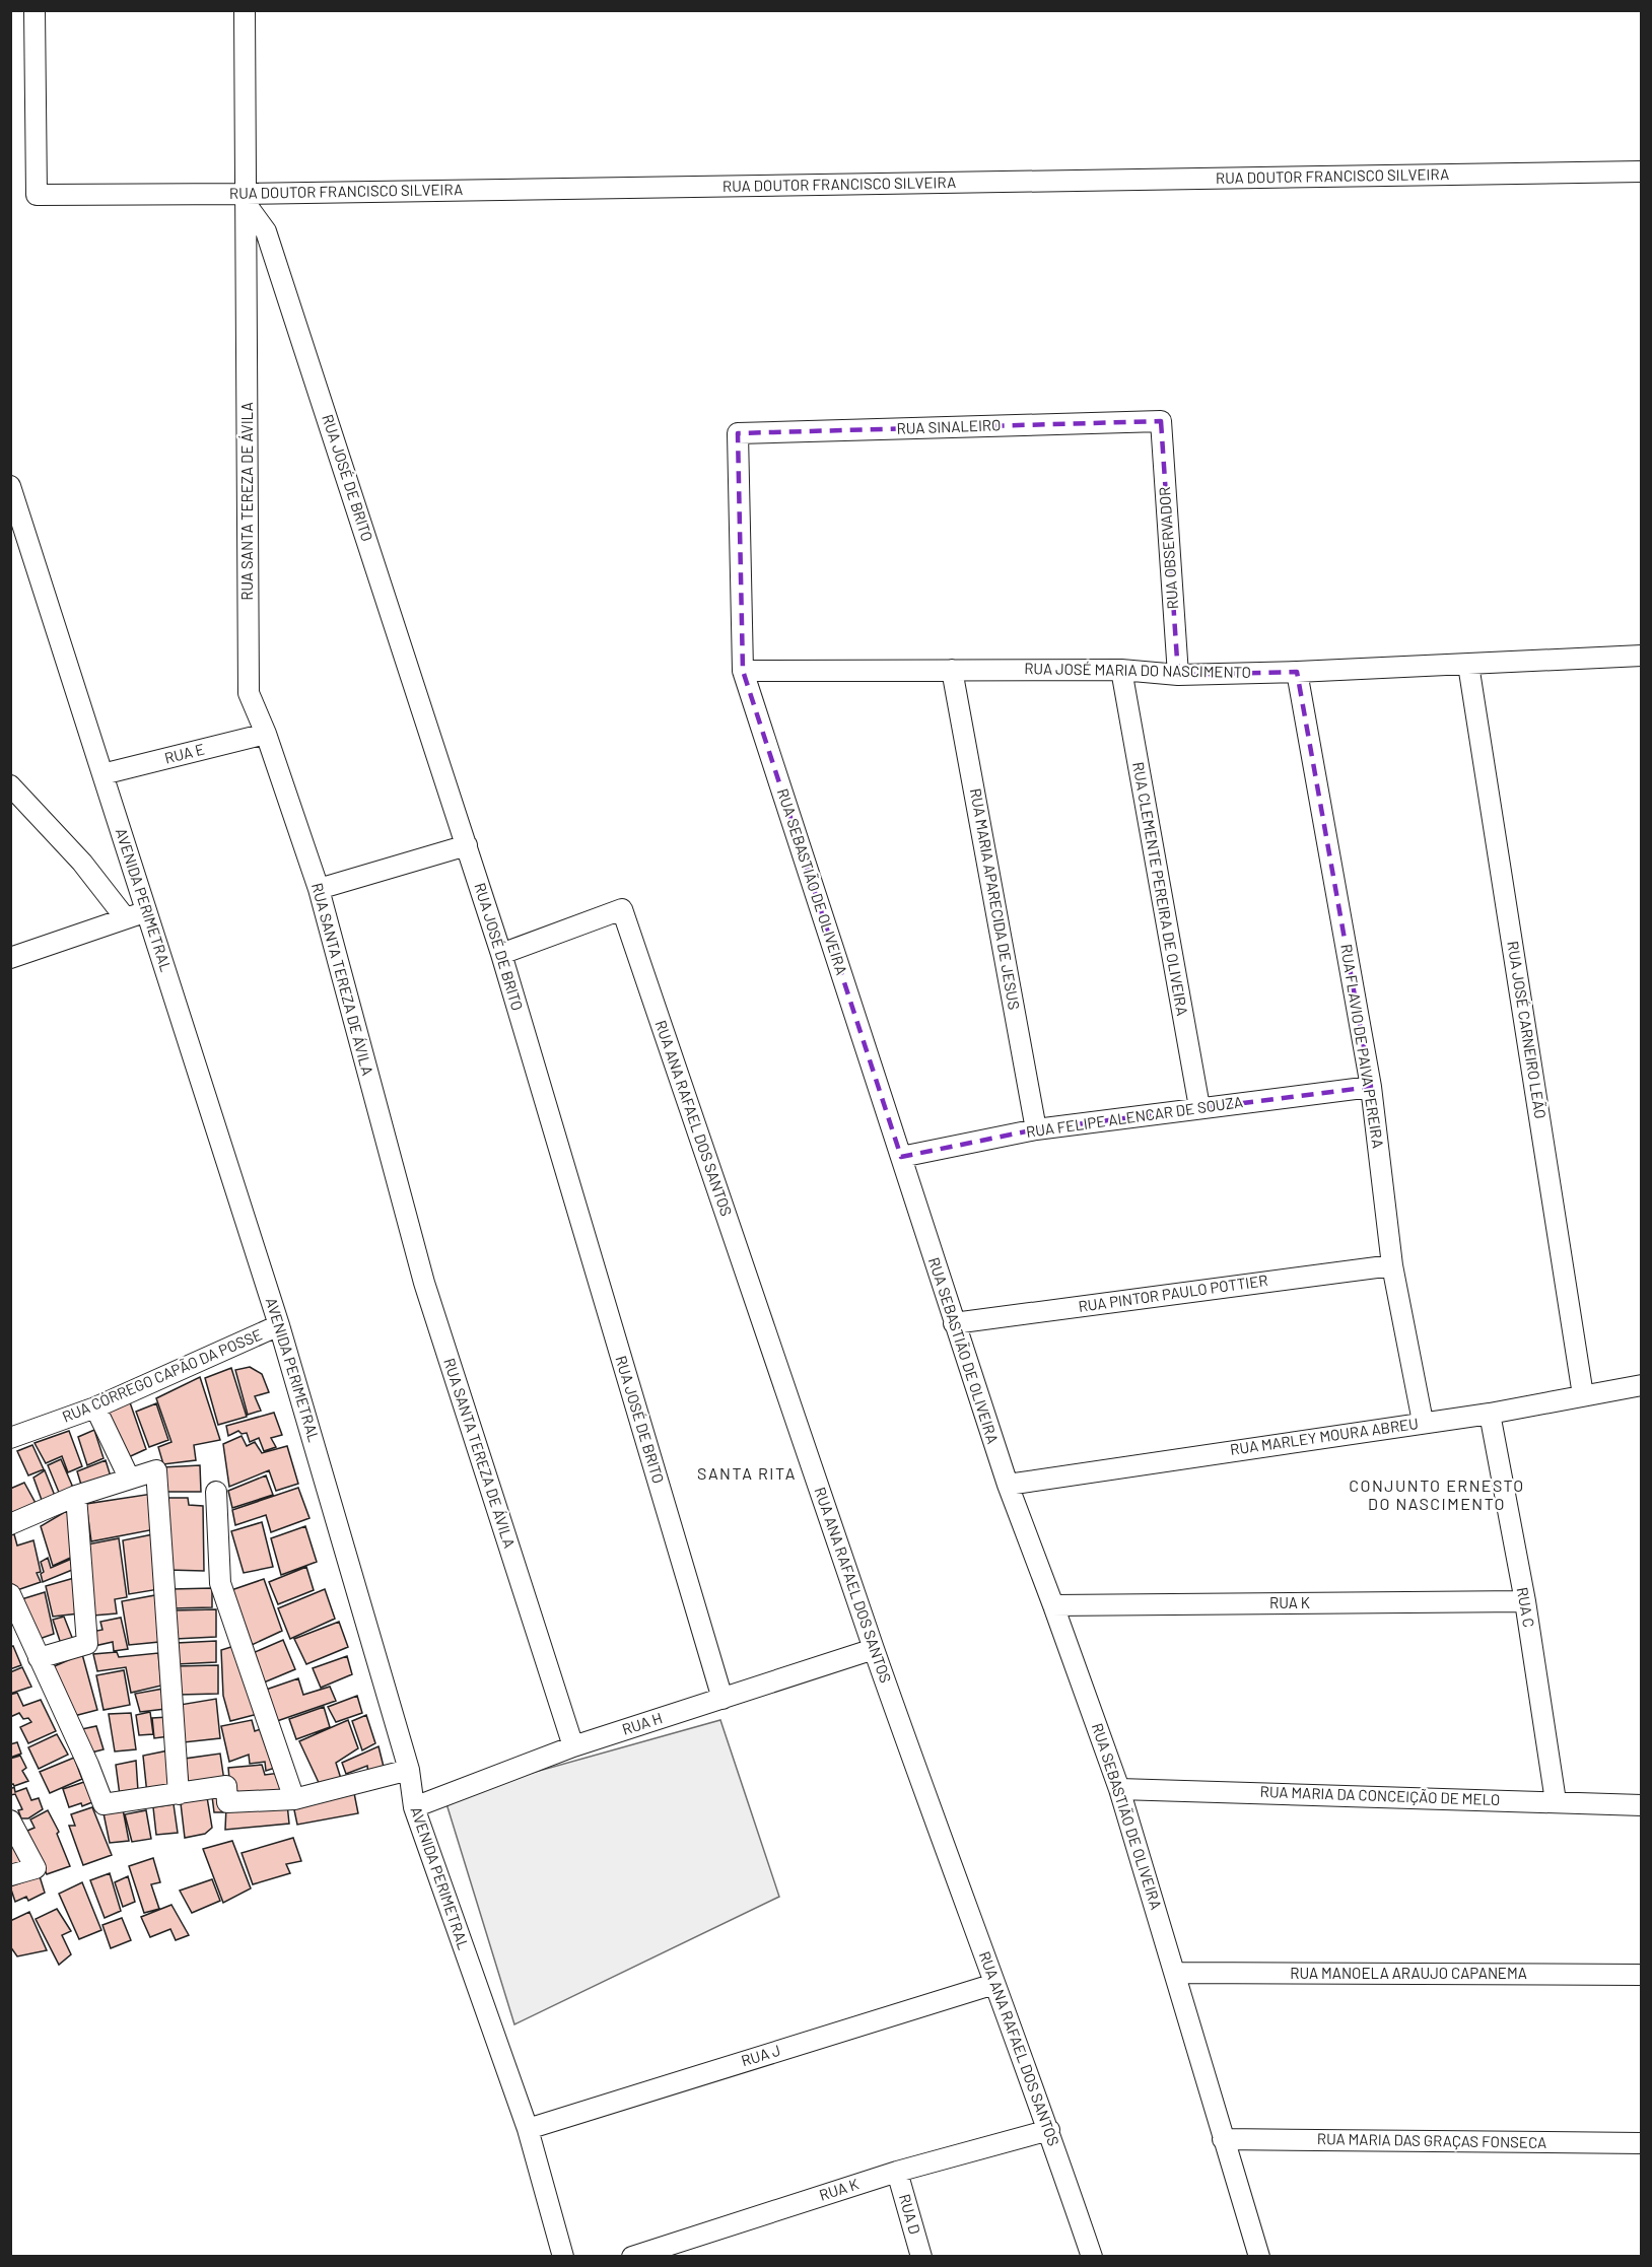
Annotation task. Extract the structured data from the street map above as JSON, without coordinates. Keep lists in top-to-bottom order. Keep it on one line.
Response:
{"streets":{"street":["RUA DOUTOR FRANCISCO SILVEIRA","RUA SINALEIRO","RUA JOSÉ DE BRITO","RUA SANTA TEREZA DE ÁVILA","RUA OBSERVADOR","RUA JOSÉ MARIA DO NASCIMENTO","RUA E","RUA SEBASTIÃO DE OLIVEIRA","RUA CLEMENTE PEREIRA DE OLIVEIRA","RUA MARIA APARECIDA DE JESUS","AVENIDA PERIMETRAL","RUA JOSÉ CARNEIRO LEÃO","RUA FLAVIO DE PAIVA PEREIRA","RUA FELIPE ALENCAR DE SOUZA","RUA ANA RAFAEL DOS SANTOS","RUA PINTOR PAULO POTTIER","RUA CÓRREGO CAPÃO DA POSSE","RUA MARLEY MOURA ABREU","RUA K","RUA C","RUA H","RUA MARIA DA CONCEIÇÃO DE MELO","RUA MANOELA ARAUJO CAPANEMA","RUA J","RUA MARIA DAS GRAÇAS FONSECA","RUA D"]},"crossings":[["RUA DOUTOR FRANCISCO SILVEIRA","RUA JOSÉ DE BRITO"],["RUA DOUTOR FRANCISCO SILVEIRA","RUA SANTA TEREZA DE ÁVILA"],["RUA SINALEIRO","RUA OBSERVADOR"],["RUA SINALEIRO","RUA SEBASTIÃO DE OLIVEIRA"],["RUA JOSÉ DE BRITO","RUA SANTA TEREZA DE ÁVILA"],["RUA JOSÉ DE BRITO","RUA ANA RAFAEL DOS SANTOS"],["RUA JOSÉ DE BRITO","RUA H"],["RUA SANTA TEREZA DE ÁVILA","RUA E"],["RUA SANTA TEREZA DE ÁVILA","RUA H"],["RUA OBSERVADOR","RUA JOSÉ MARIA DO NASCIMENTO"],["RUA JOSÉ MARIA DO NASCIMENTO","RUA SEBASTIÃO DE OLIVEIRA"],["RUA JOSÉ MARIA DO NASCIMENTO","RUA CLEMENTE PEREIRA DE OLIVEIRA"],["RUA JOSÉ MARIA DO NASCIMENTO","RUA MARIA APARECIDA DE JESUS"],["RUA JOSÉ MARIA DO NASCIMENTO","RUA JOSÉ CARNEIRO LEÃO"],["RUA JOSÉ MARIA DO NASCIMENTO","RUA FLAVIO DE PAIVA PEREIRA"],["RUA E","AVENIDA PERIMETRAL"],["RUA SEBASTIÃO DE OLIVEIRA","RUA FELIPE ALENCAR DE SOUZA"],["RUA SEBASTIÃO DE OLIVEIRA","RUA PINTOR PAULO POTTIER"],["RUA SEBASTIÃO DE OLIVEIRA","RUA MARLEY MOURA ABREU"],["RUA SEBASTIÃO DE OLIVEIRA","RUA K"],["RUA SEBASTIÃO DE OLIVEIRA","RUA MARIA DA CONCEIÇÃO DE MELO"],["RUA SEBASTIÃO DE OLIVEIRA","RUA MANOELA ARAUJO CAPANEMA"],["RUA SEBASTIÃO DE OLIVEIRA","RUA MARIA DAS GRAÇAS FONSECA"],["RUA CLEMENTE PEREIRA DE OLIVEIRA","RUA FELIPE ALENCAR DE SOUZA"],["RUA MARIA APARECIDA DE JESUS","RUA FELIPE ALENCAR DE SOUZA"],["AVENIDA PERIMETRAL","RUA CÓRREGO CAPÃO DA POSSE"],["AVENIDA PERIMETRAL","RUA H"],["AVENIDA PERIMETRAL","RUA J"],["RUA JOSÉ CARNEIRO LEÃO","RUA MARLEY MOURA ABREU"],["RUA FLAVIO DE PAIVA PEREIRA","RUA FELIPE ALENCAR DE SOUZA"],["RUA FLAVIO DE PAIVA PEREIRA","RUA PINTOR PAULO POTTIER"],["RUA FLAVIO DE PAIVA PEREIRA","RUA MARLEY MOURA ABREU"],["RUA ANA RAFAEL DOS SANTOS","RUA K"],["RUA ANA RAFAEL DOS SANTOS","RUA H"],["RUA ANA RAFAEL DOS SANTOS","RUA J"],["RUA MARLEY MOURA ABREU","RUA C"],["RUA K","RUA C"],["RUA K","RUA D"],["RUA C","RUA MARIA DA CONCEIÇÃO DE MELO"]],"districts":["SANTA RITA","CONJUNTO ERNESTO DO NASCIMENTO"]}
